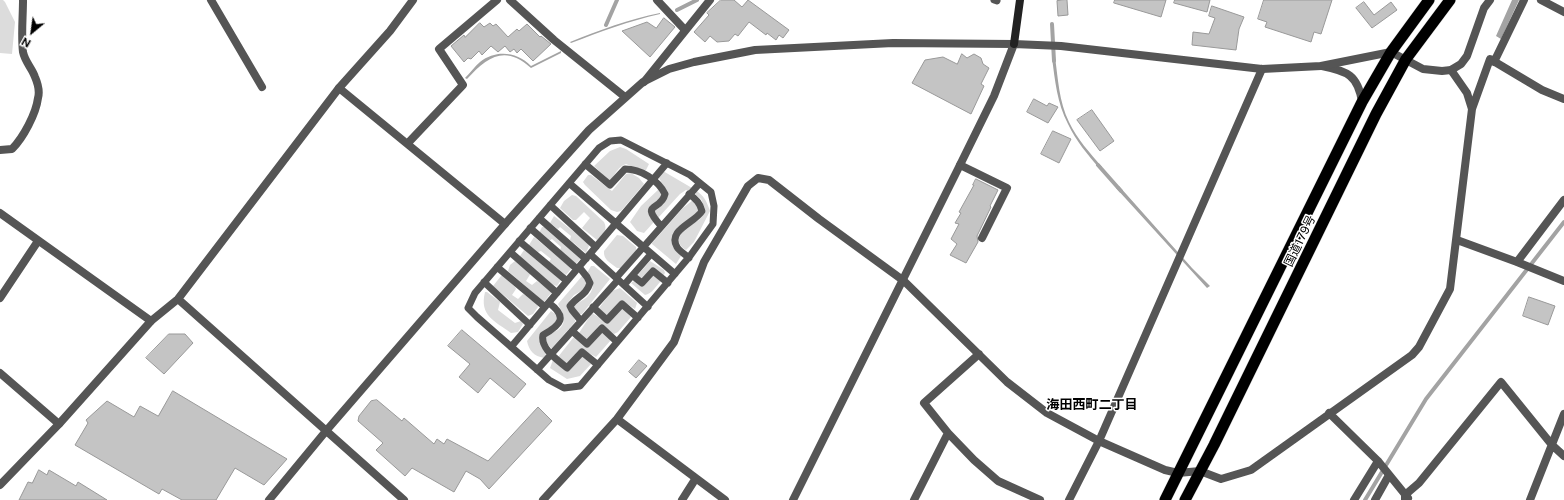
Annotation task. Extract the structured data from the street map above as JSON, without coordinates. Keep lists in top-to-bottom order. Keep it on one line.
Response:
{"streets":{"highway":["国道179号"]},"districts":["海田西町二丁目"],"north":"bottom left"}
